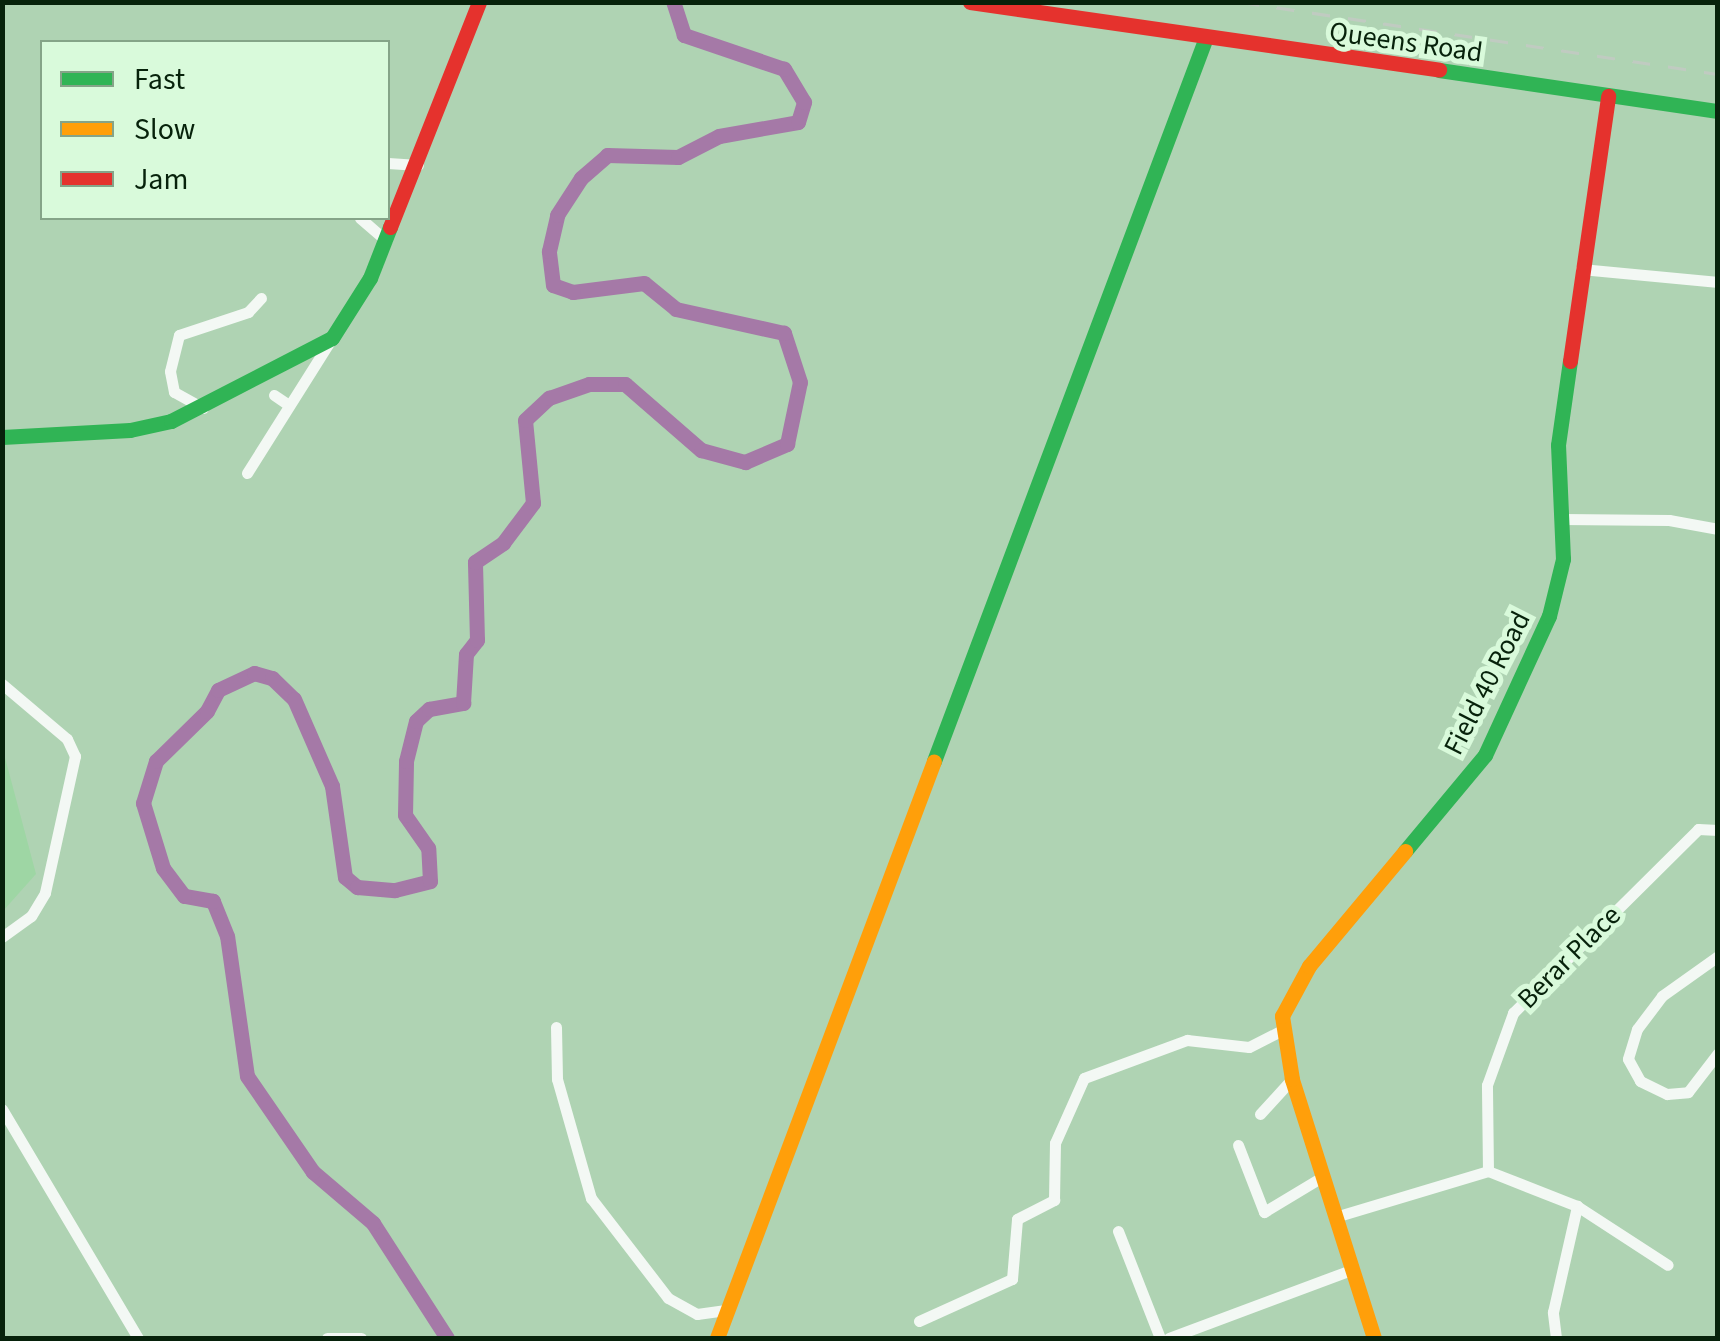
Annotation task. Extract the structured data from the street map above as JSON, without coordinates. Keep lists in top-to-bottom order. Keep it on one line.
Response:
{"streets":{"main road":["Queens Road","Field 40 Road"],"street":["Berar Place"]},"crossings":[["Queens Road","Field 40 Road"]],"legend":["Fast","Slow","Jam"]}
